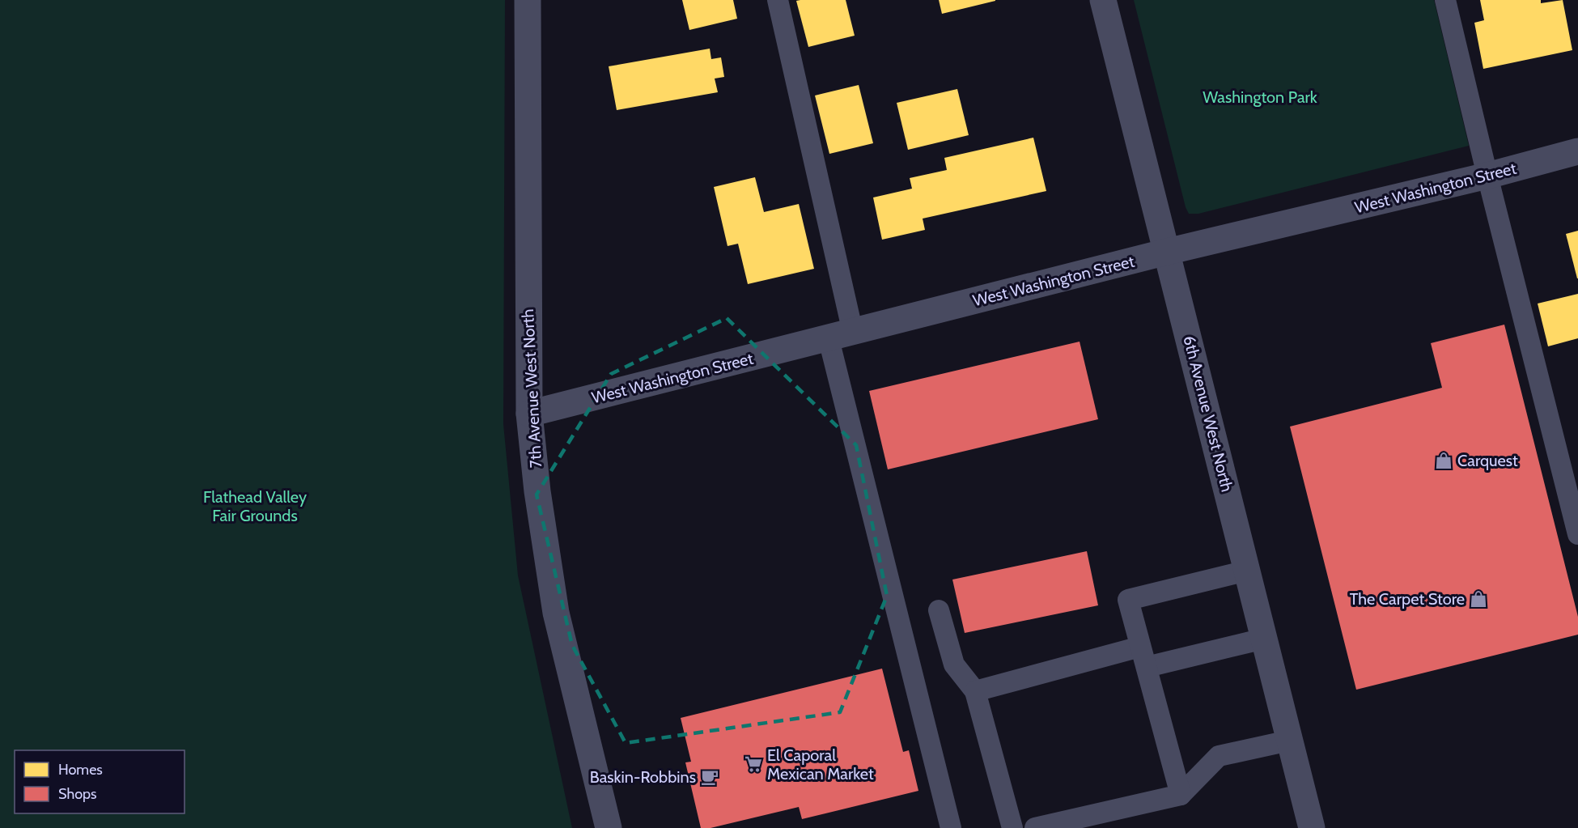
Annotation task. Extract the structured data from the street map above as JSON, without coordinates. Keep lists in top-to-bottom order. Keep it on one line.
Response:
{"streets":{"street":["West Washington Street","7th Avenue West North","6th Avenue West North"]},"crossings":[["West Washington Street","7th Avenue West North"],["West Washington Street","6th Avenue West North"]],"parks":["Washington Park","Flathead Valley Fair Grounds"],"places":{"shop":["Carquest","The Carpet Store"],"supermarket":["El Caporal Mexican Market"],"cafe":["Baskin-Robbins"]},"legend":["Homes","Shops"]}
